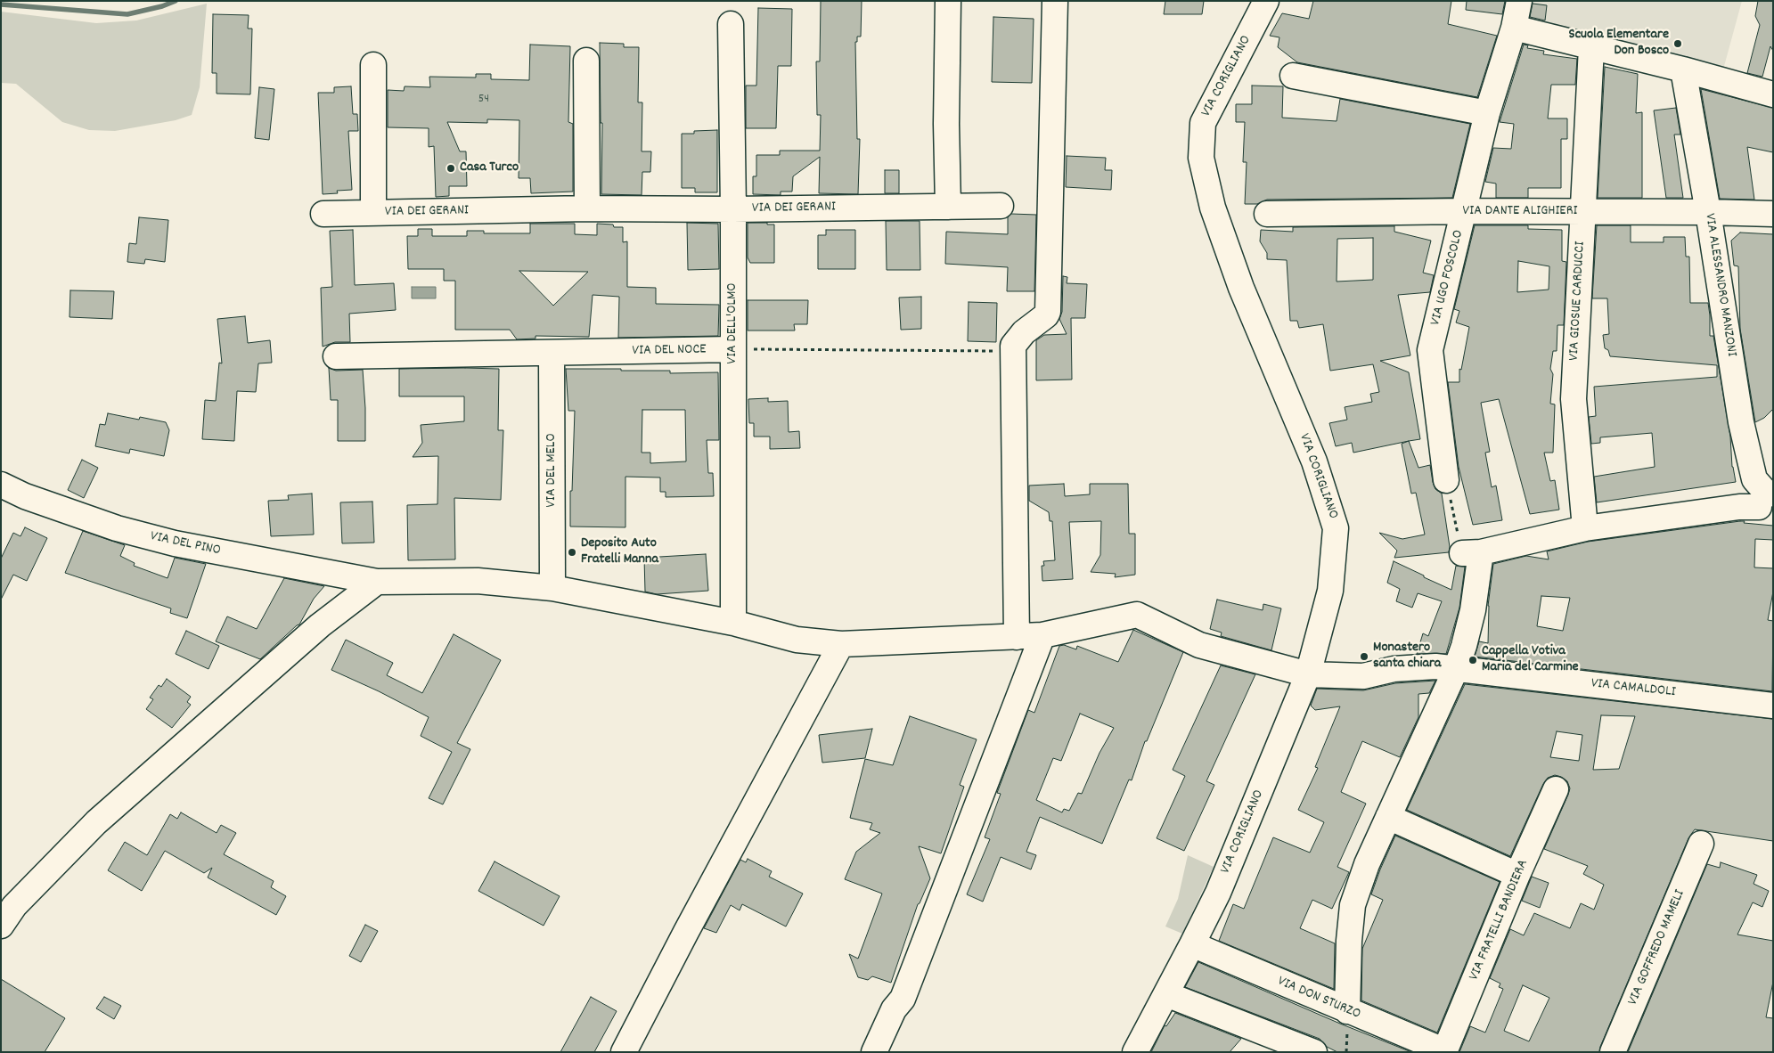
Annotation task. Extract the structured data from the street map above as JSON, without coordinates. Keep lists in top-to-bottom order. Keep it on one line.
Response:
{"streets":{"street":["VIA CORIGLIANO","VIA DEI GERANI","VIA DANTE ALIGHIERI","VIA UGO FOSCOLO","VIA ALESSANDRO MANZONI","VIA GIOSUE CARDUCCI","VIA DELL'OLMO","VIA DEL NOCE","VIA DEL MELO","VIA DEL PINO","VIA CAMALDOLI","VIA FRATELLI BANDIERA","VIA GOFFREDO MAMELI","VIA DON STURZO"]},"crossings":[["VIA CORIGLIANO","VIA CAMALDOLI"],["VIA CORIGLIANO","VIA DON STURZO"],["VIA DEI GERANI","VIA DELL'OLMO"],["VIA DANTE ALIGHIERI","VIA UGO FOSCOLO"],["VIA DANTE ALIGHIERI","VIA ALESSANDRO MANZONI"],["VIA DANTE ALIGHIERI","VIA GIOSUE CARDUCCI"],["VIA DELL'OLMO","VIA DEL NOCE"],["VIA DELL'OLMO","VIA DEL PINO"],["VIA DEL NOCE","VIA DEL MELO"],["VIA DEL MELO","VIA DEL PINO"],["VIA DEL PINO","VIA CAMALDOLI"],["VIA FRATELLI BANDIERA","VIA DON STURZO"]],"places":["Scuola Elementare Don Bosco","Casa Turco","Deposito Auto Fratelli Manna","Monastero santa chiara","Cappella Votiva Maria del Carmine"],"house_numbers":["54"]}
